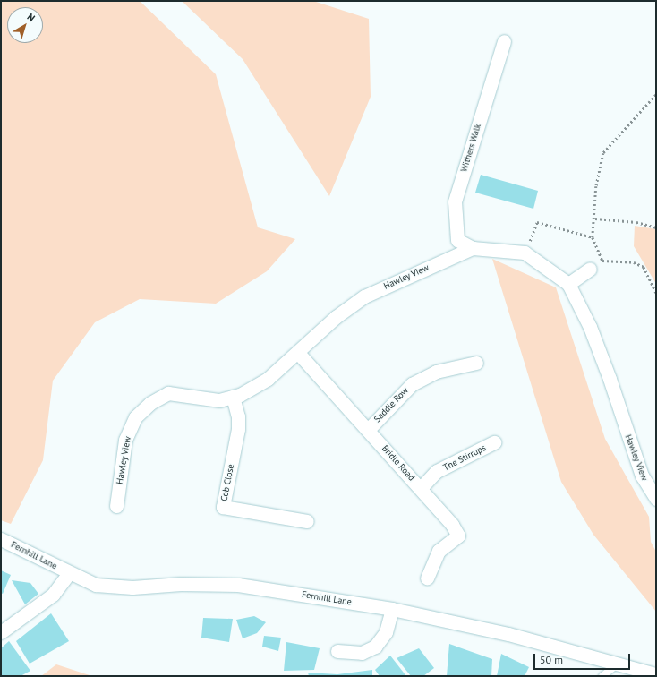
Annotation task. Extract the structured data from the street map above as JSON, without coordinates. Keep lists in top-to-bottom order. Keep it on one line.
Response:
{"streets":{"street":["Withers Walk","Hawley View","Saddle Row","The Stirrups","Bridle Road","Cob Close","Fernhill Lane"]},"crossings":[["Withers Walk","Hawley View"],["Hawley View","Bridle Road"],["Hawley View","Cob Close"],["Saddle Row","Bridle Road"],["The Stirrups","Bridle Road"]],"scale_bar":"50 m","north":"top right"}
